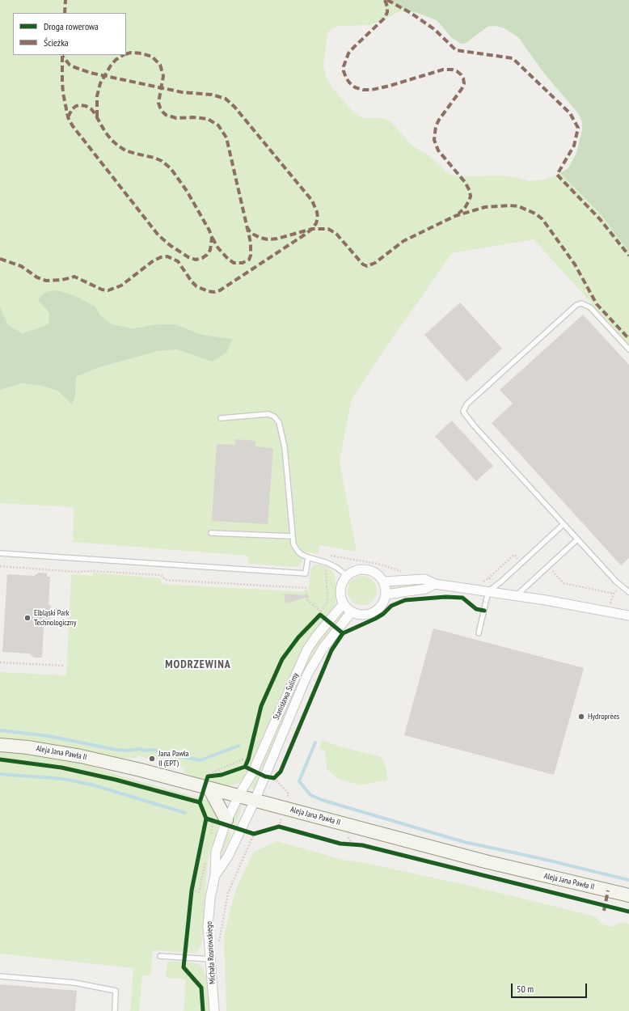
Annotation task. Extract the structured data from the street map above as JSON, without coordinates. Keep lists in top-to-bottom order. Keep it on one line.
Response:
{"streets":{"street":["Stanisława Sulimy","Aleja Jana Pawła II","Michała Rosnowskiego"]},"crossings":[["Stanisława Sulimy","Aleja Jana Pawła II"],["Stanisława Sulimy","Michała Rosnowskiego"],["Aleja Jana Pawła II","Michała Rosnowskiego"]],"districts":["MODRZEWINA"],"places":["Elbląski Park Technologiczny","Hydroprees","Jana Pawła II (EPT)"],"legend":["Droga rowerowa","Ścieżka"],"scale_bar":"50 m"}
